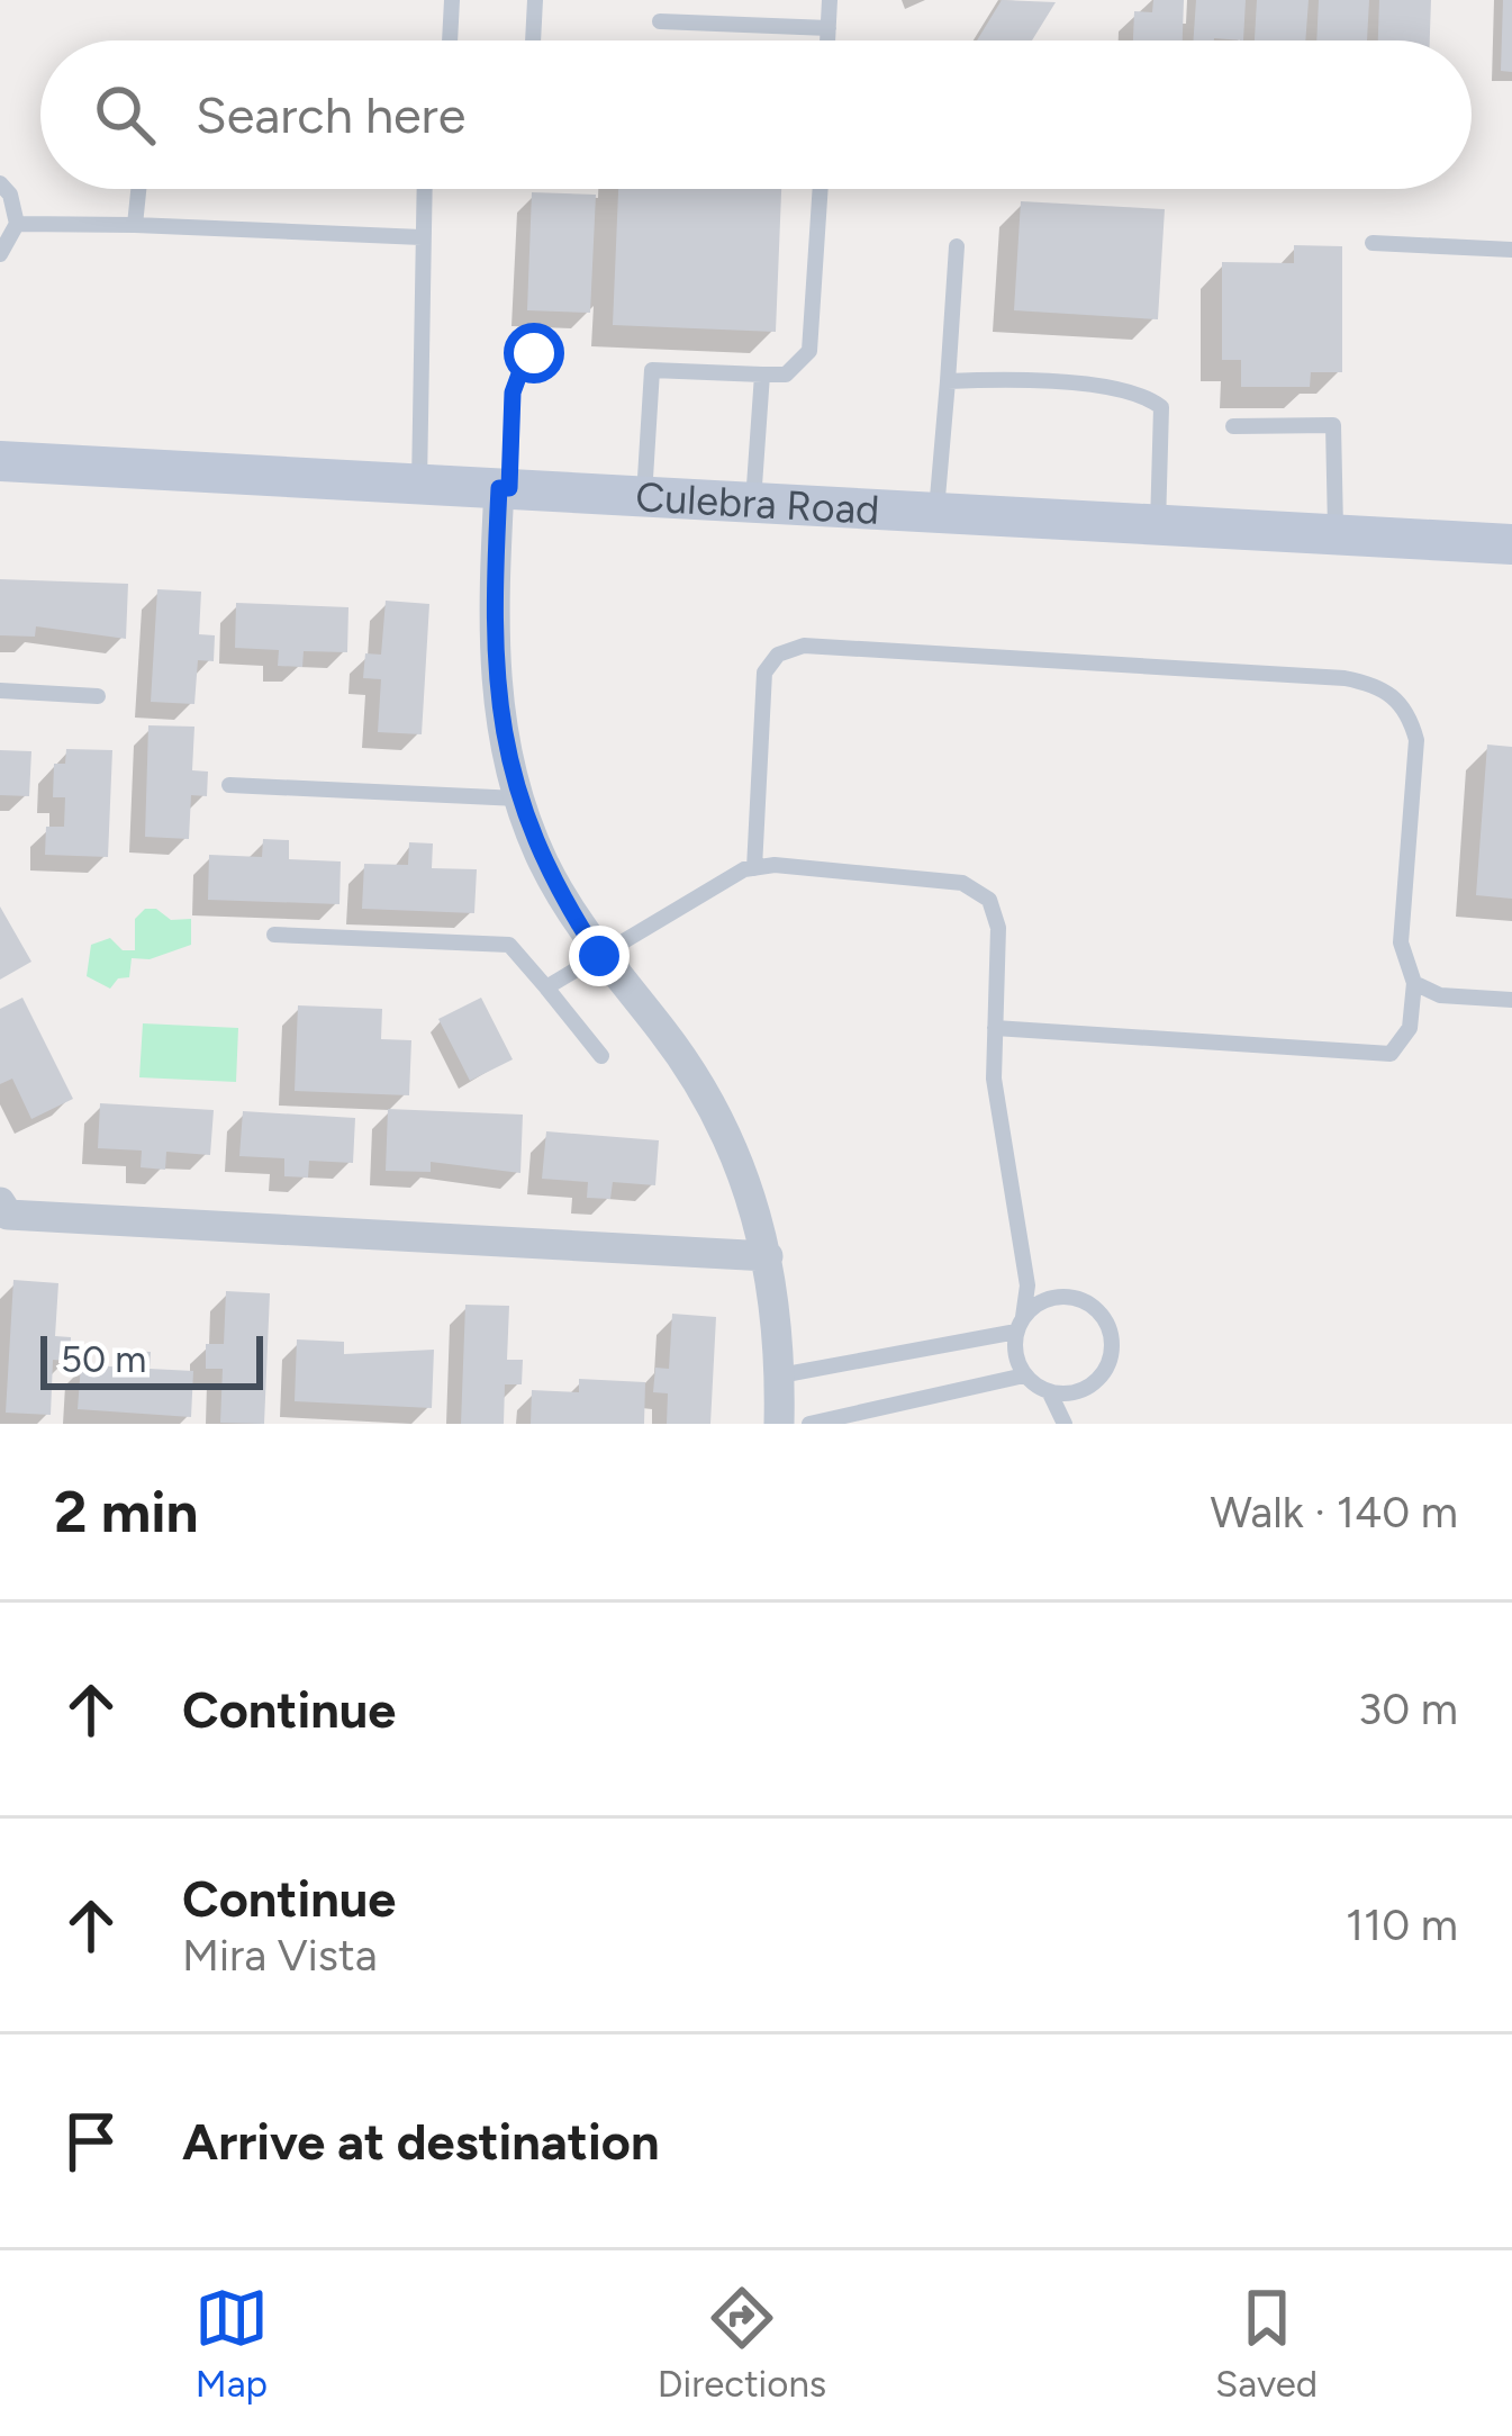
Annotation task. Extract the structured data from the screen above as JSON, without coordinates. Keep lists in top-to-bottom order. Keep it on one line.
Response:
{"streets":{"main road":["Culebra Road"]},"scale_bar":"50 m","page":{"search":"Search here","scale":"50 m","heading":["2 min","Walk · 140 m"],"list":[["Continue","30 m"],["Continue","Mira Vista","110 m"],"Arrive at destination"],"nav":["Map","Directions","Saved"]}}
